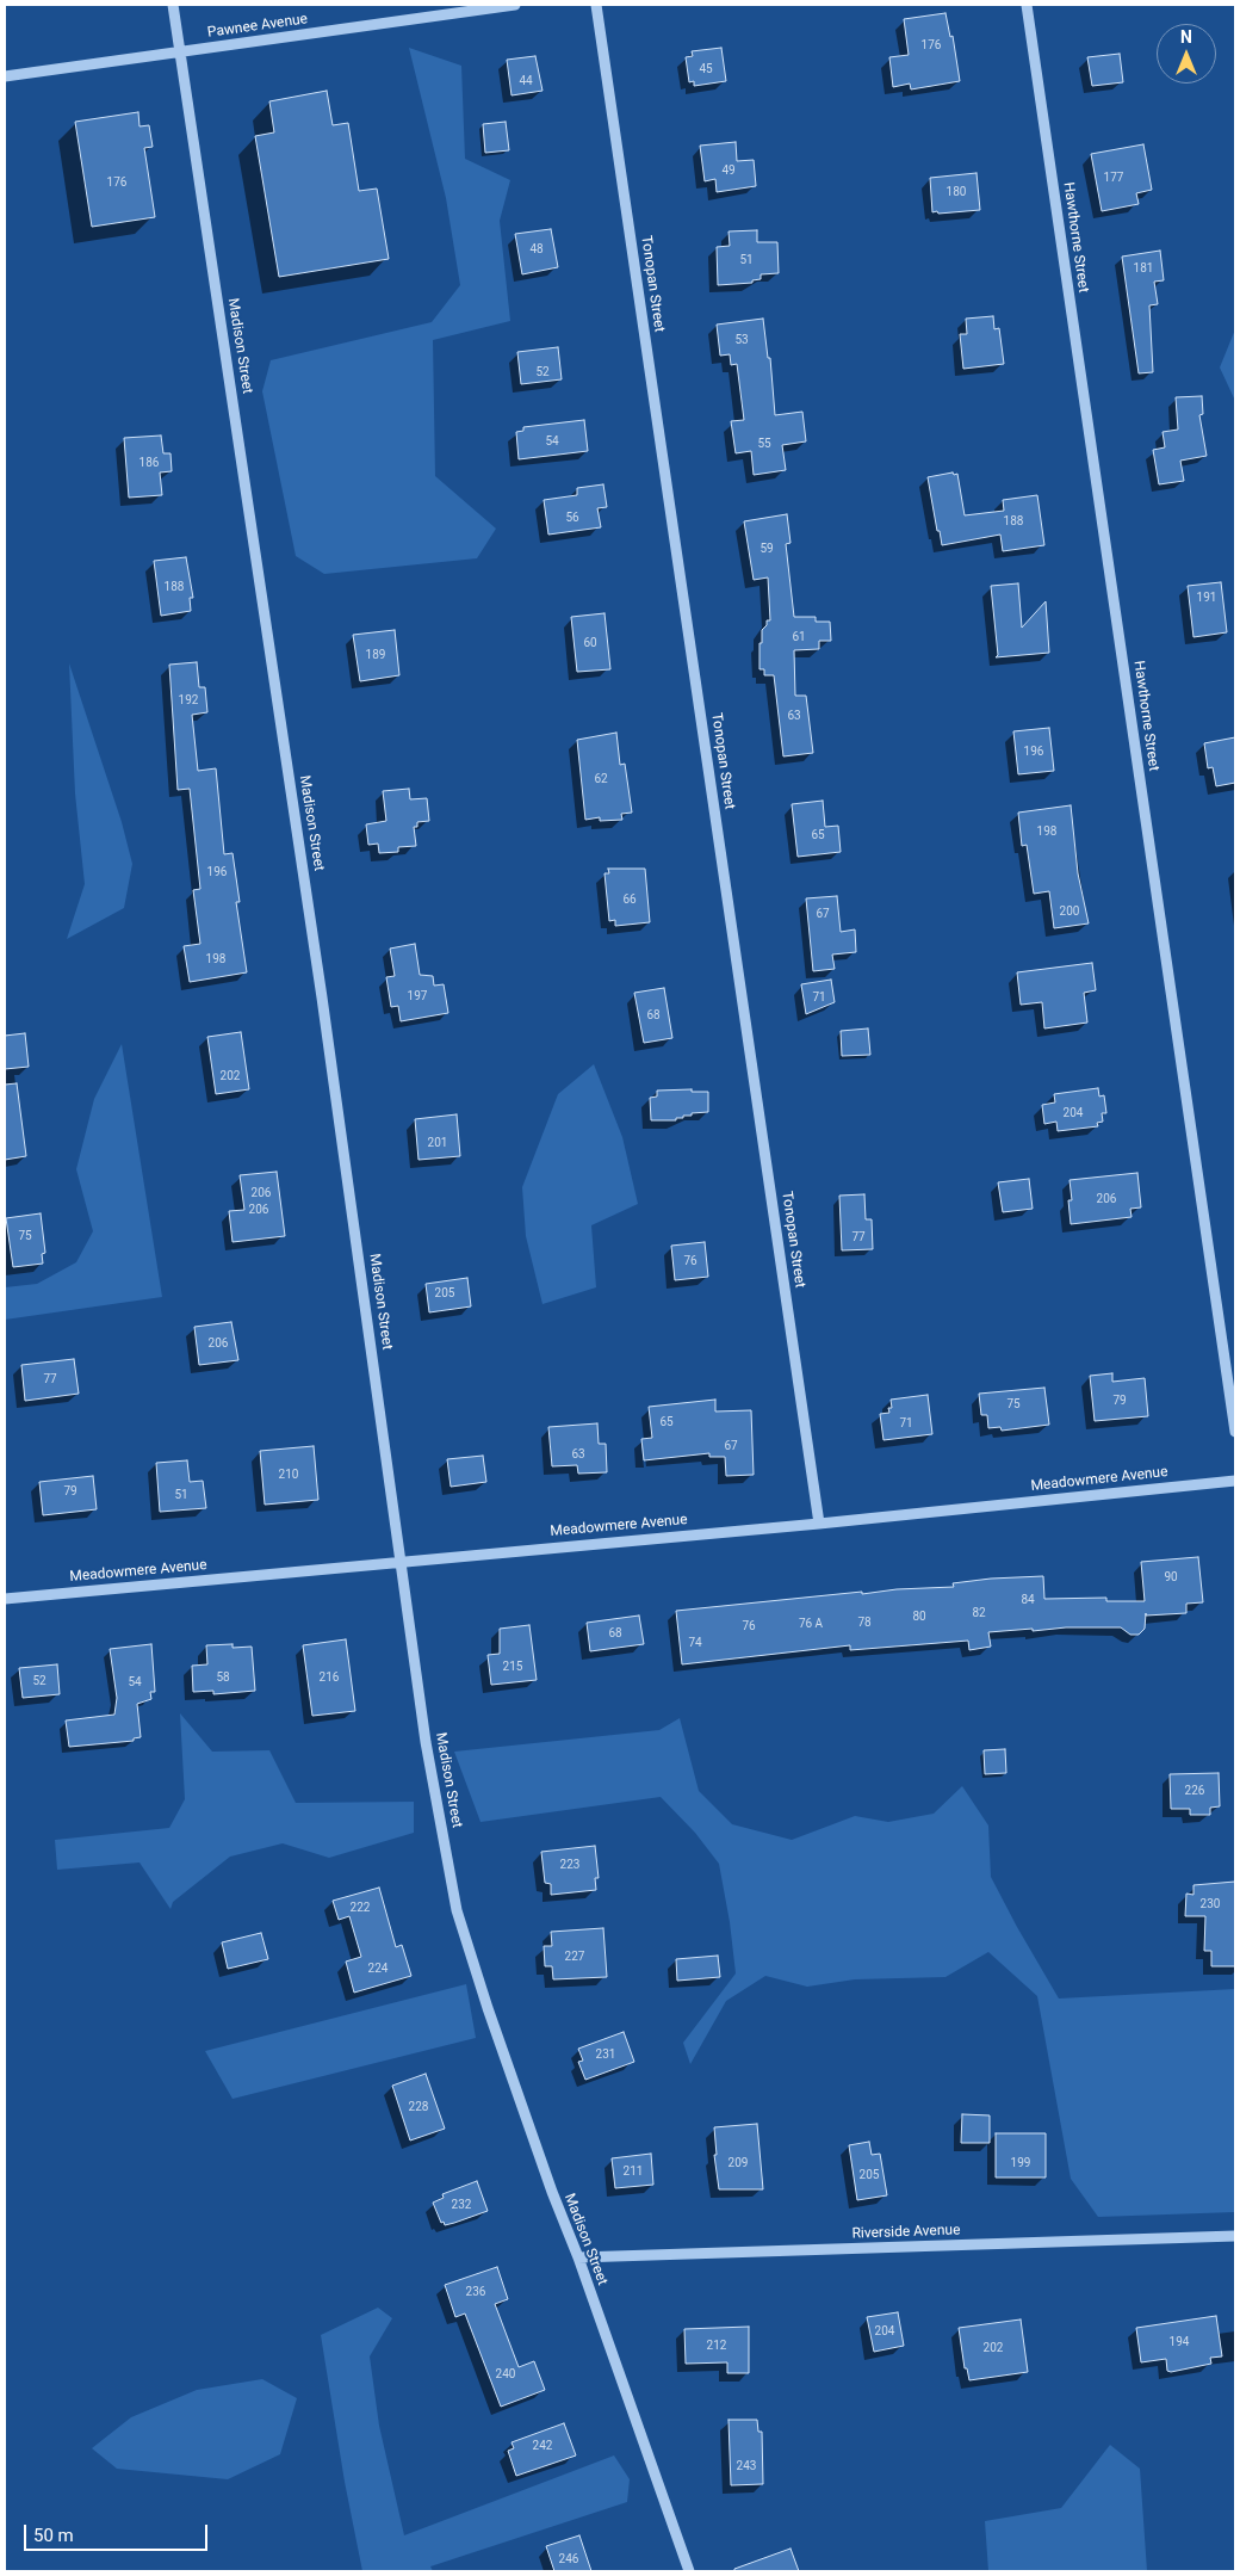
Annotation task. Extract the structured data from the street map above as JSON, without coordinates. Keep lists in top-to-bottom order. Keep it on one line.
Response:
{"streets":{"street":["Pawnee Avenue","Hawthorne Street","Tonopan Street","Madison Street","Meadowmere Avenue","Riverside Avenue"]},"crossings":[["Pawnee Avenue","Madison Street"],["Tonopan Street","Meadowmere Avenue"],["Madison Street","Meadowmere Avenue"],["Madison Street","Riverside Avenue"]],"house_numbers":["176","45","44","49","177","176","180","48","51","181","53","52","54","55","186","56","188","59","188","191","61","60","189","192","63","196","62","198","65","196","66","200","67","198","197","71","68","202","204","201","206","206","206","75","77","76","205","206","77","79","75","65","71","67","63","210","79","51","90","84","82","80","78","76 A","76","68","74","215","58","216","52","54","226","223","230","222","227","224","231","228","209","199","211","205","232","236","204","194","212","202","240","242","243","246"],"scale_bar":"50 m","north":"top"}
